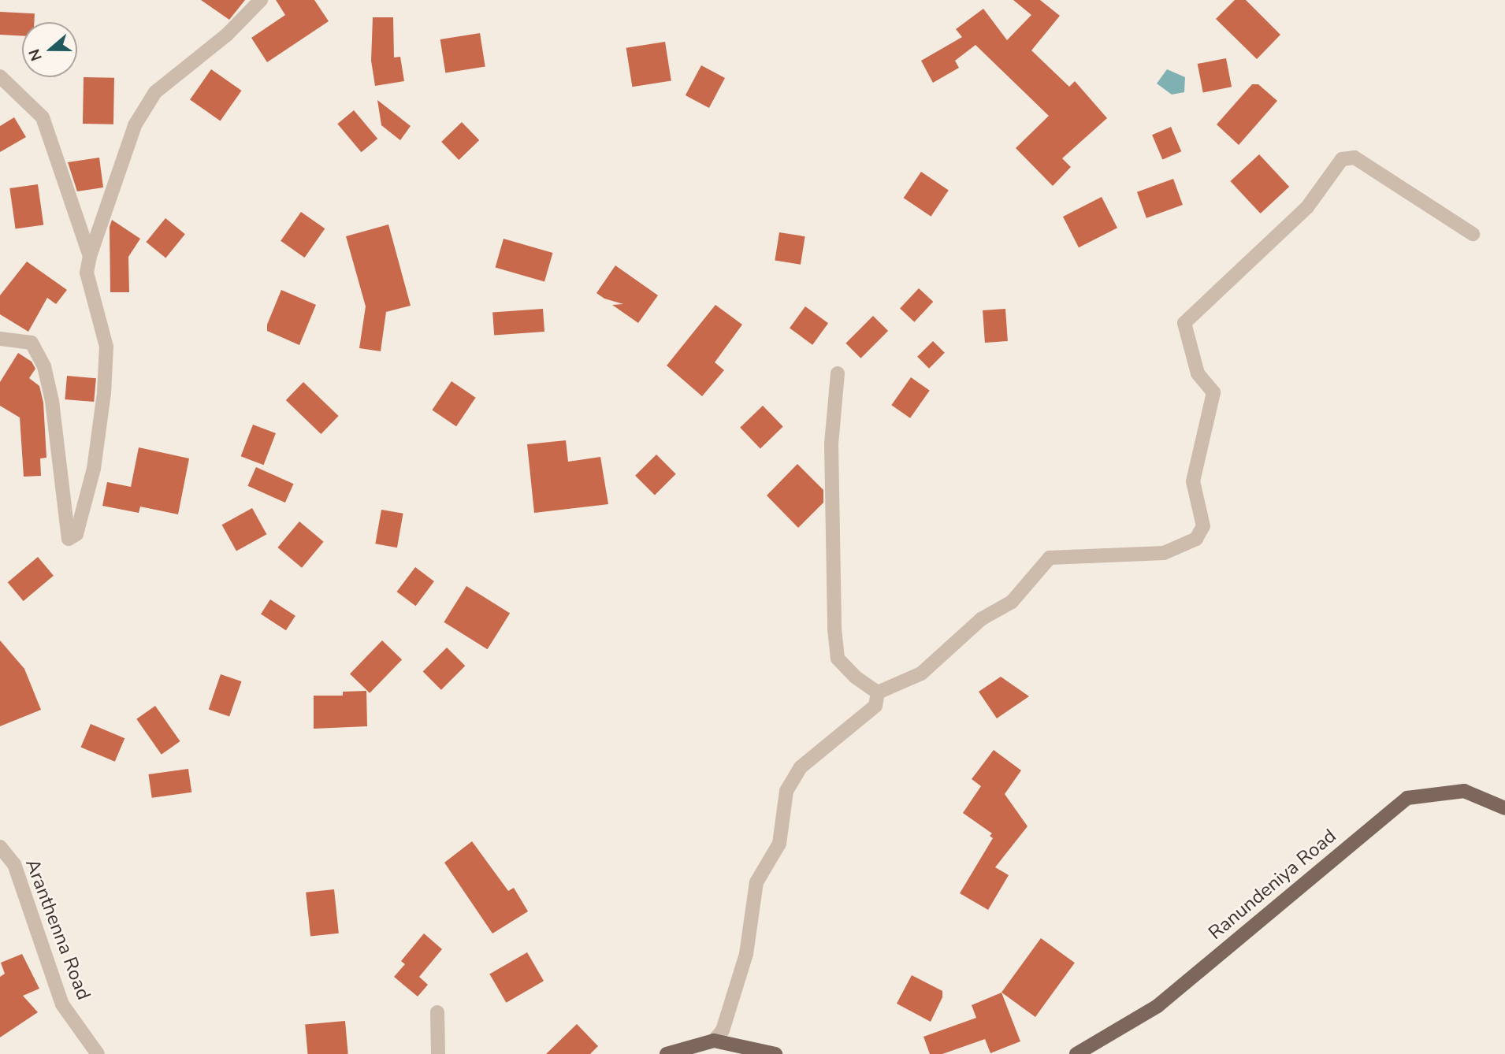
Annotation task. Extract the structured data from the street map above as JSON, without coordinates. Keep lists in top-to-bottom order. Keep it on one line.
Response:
{"streets":{"main road":["Ranundeniya Road"],"street":["Aranthenna Road"]},"north":"left"}
